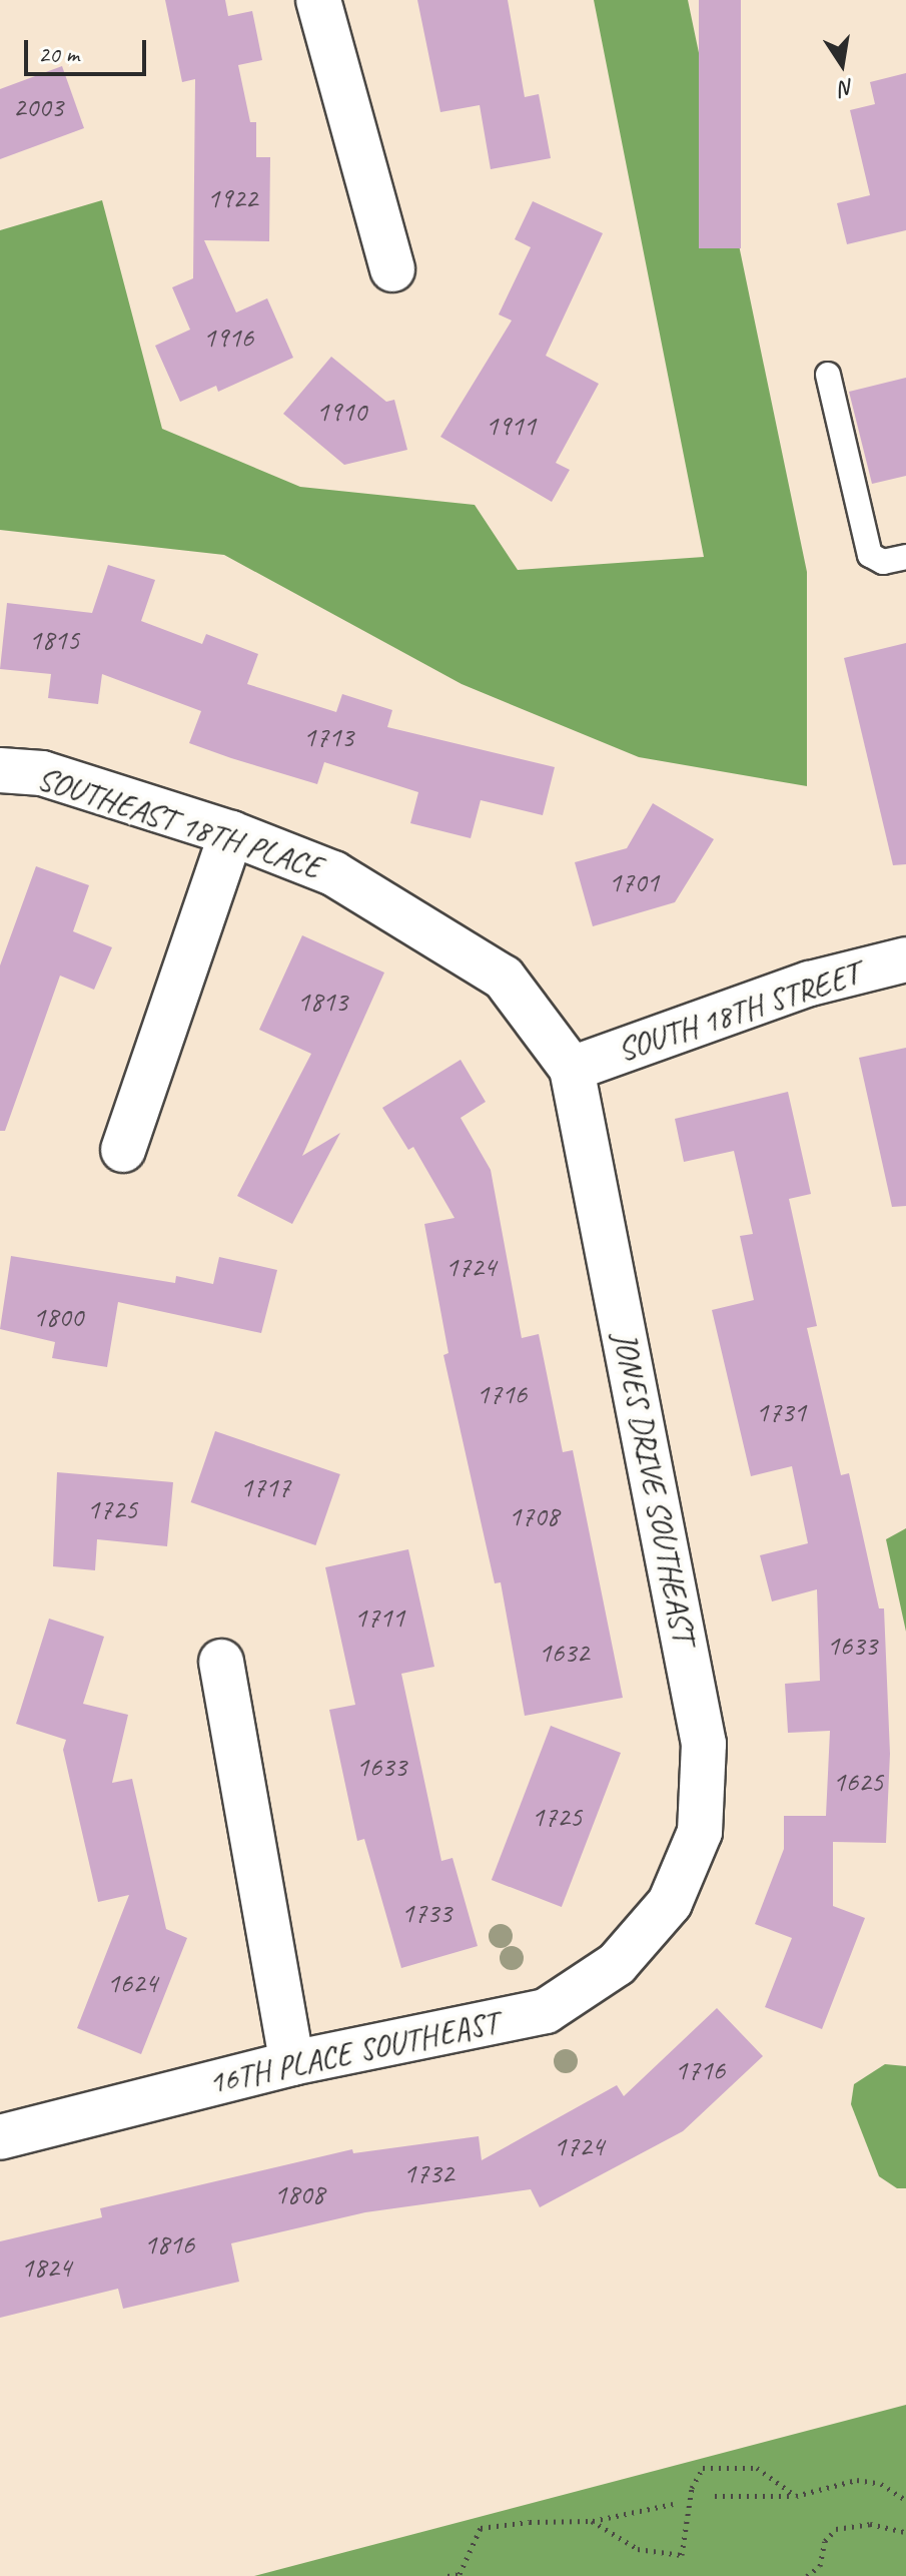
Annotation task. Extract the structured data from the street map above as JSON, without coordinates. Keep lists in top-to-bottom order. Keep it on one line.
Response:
{"streets":{"street":["SOUTHEAST 18TH PLACE","SOUTH 18TH STREET","JONES DRIVE SOUTHEAST","16TH PLACE SOUTHEAST"]},"crossings":[["SOUTHEAST 18TH PLACE","SOUTH 18TH STREET"],["SOUTHEAST 18TH PLACE","JONES DRIVE SOUTHEAST"],["SOUTH 18TH STREET","JONES DRIVE SOUTHEAST"],["JONES DRIVE SOUTHEAST","16TH PLACE SOUTHEAST"]],"house_numbers":["2003","1922","1916","1910","1911","1815","1713","1701","1813","1724","1800","1716","1731","1717","1725","1708","1711","1633","1632","1633","1625","1725","1733","1624","1716","1724","1732","1808","1816","1824"],"scale_bar":"20 m","north":"bottom"}
